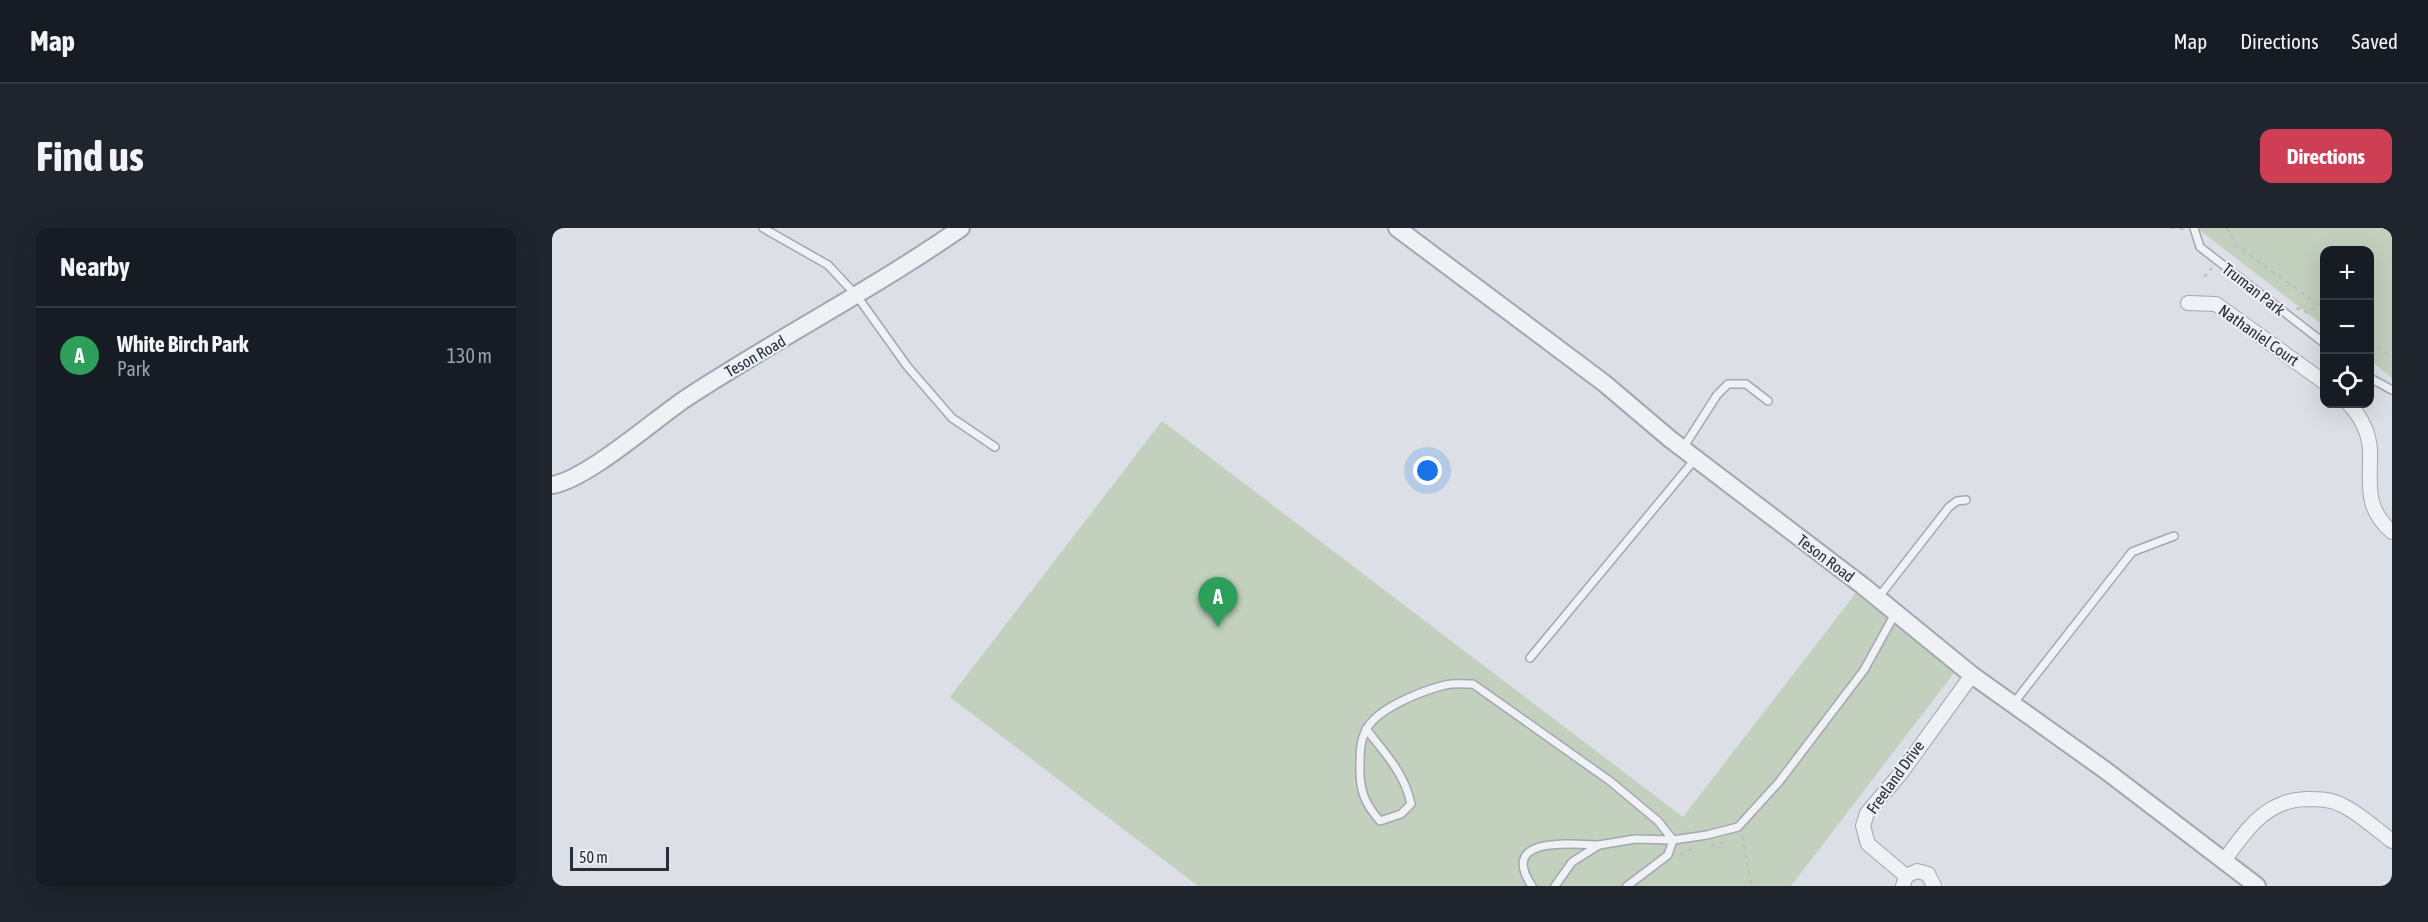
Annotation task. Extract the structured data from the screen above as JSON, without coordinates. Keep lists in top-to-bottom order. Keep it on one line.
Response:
{"streets":{"street":["Nathaniel Court","Teson Road","Freeland Drive"],"lane":["Truman Park"]},"crossings":[["Teson Road","Freeland Drive"]],"scale_bar":"50 m","page":{"header":"Map","nav":["Map","Directions","Saved"],"buttons":"Directions","title":"Find us","heading":"Nearby","map_buttons":["+","−"],"list":[{"mark":"A","name":"White Birch Park","note":"Park","value":"130 m"}],"pins":"A","scale":"50 m"}}
